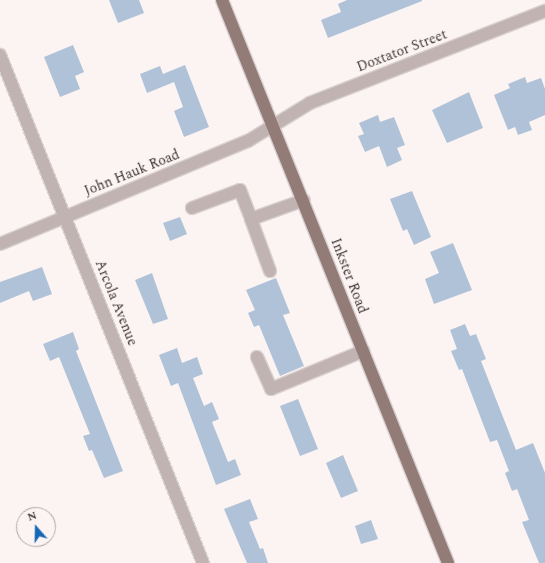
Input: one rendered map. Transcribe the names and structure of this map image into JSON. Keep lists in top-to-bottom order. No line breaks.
{"streets":{"main road":["Inkster Road"],"street":["Doxtator Street","John Hauk Road","Arcola Avenue"]},"crossings":[["Doxtator Street","John Hauk Road"],["Doxtator Street","Inkster Road"],["John Hauk Road","Inkster Road"],["John Hauk Road","Arcola Avenue"]],"north":"top"}
